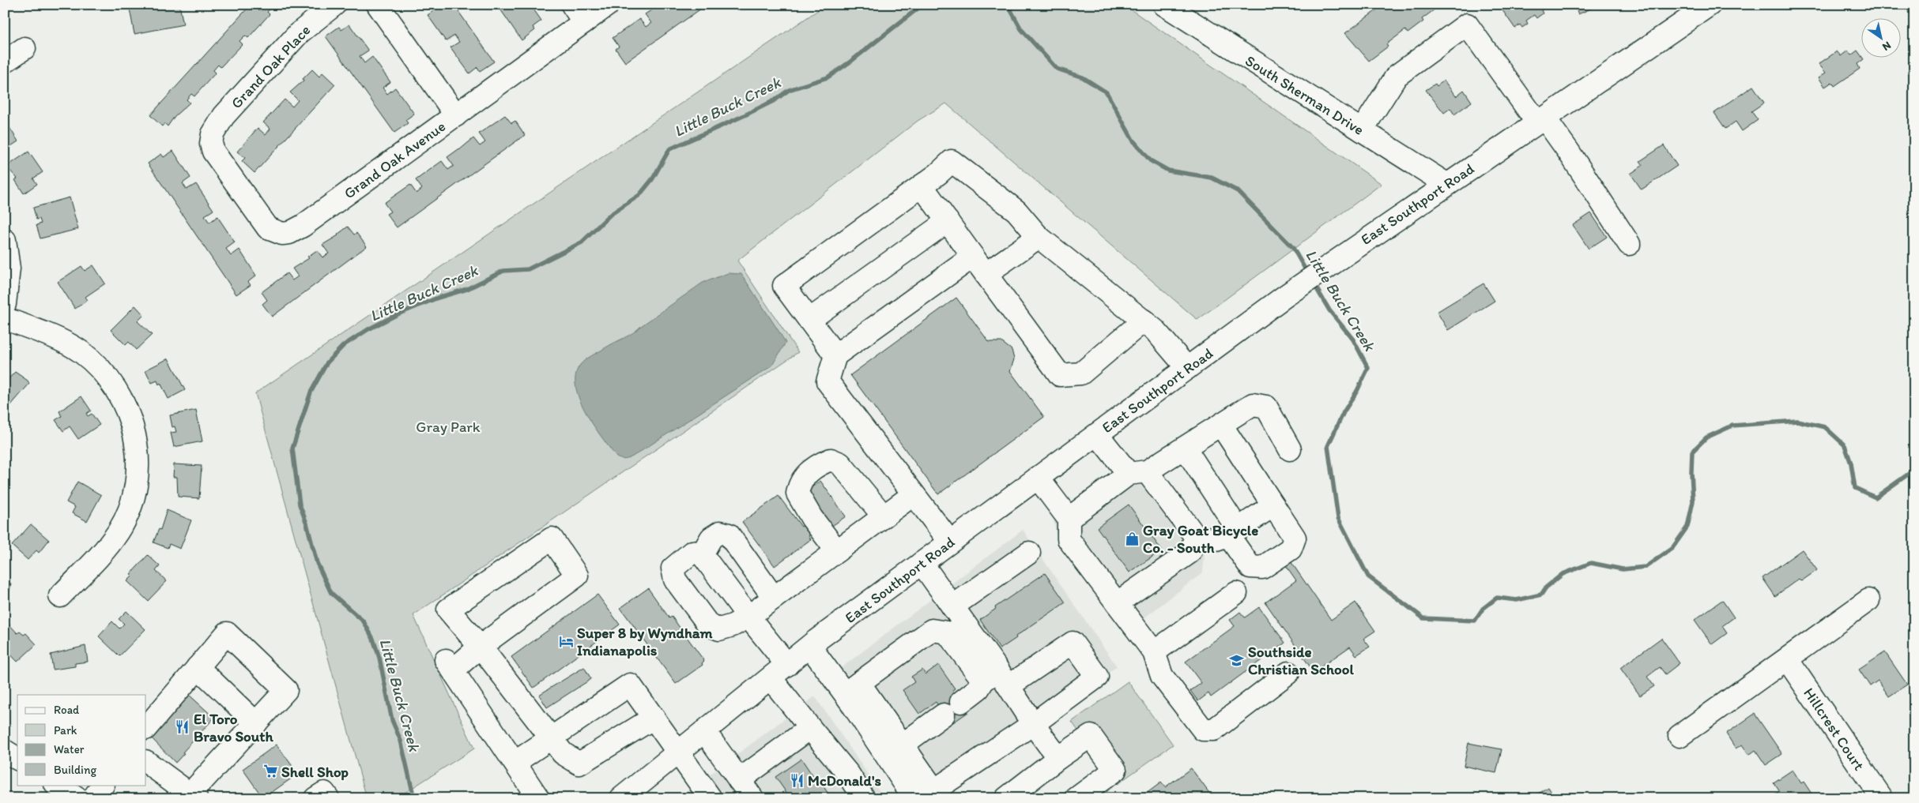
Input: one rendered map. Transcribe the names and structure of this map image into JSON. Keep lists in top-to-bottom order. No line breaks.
{"streets":{"street":["Grand Oak Place","South Sherman Drive","Grand Oak Avenue","East Southport Road","Hillcrest Court"]},"crossings":[["Grand Oak Place","Grand Oak Avenue"],["South Sherman Drive","East Southport Road"]],"water":["Little Buck Creek"],"parks":["Gray Park"],"places":{"shop":["Gray Goat Bicycle Co. - South"],"hotel":["Super 8 by Wyndham Indianapolis"],"school or university":["Southside Christian School"],"restaurant":["El Toro Bravo South","McDonald's"],"supermarket":["Shell Shop"]},"legend":["Road","Park","Water","Building"],"north":"bottom right"}
